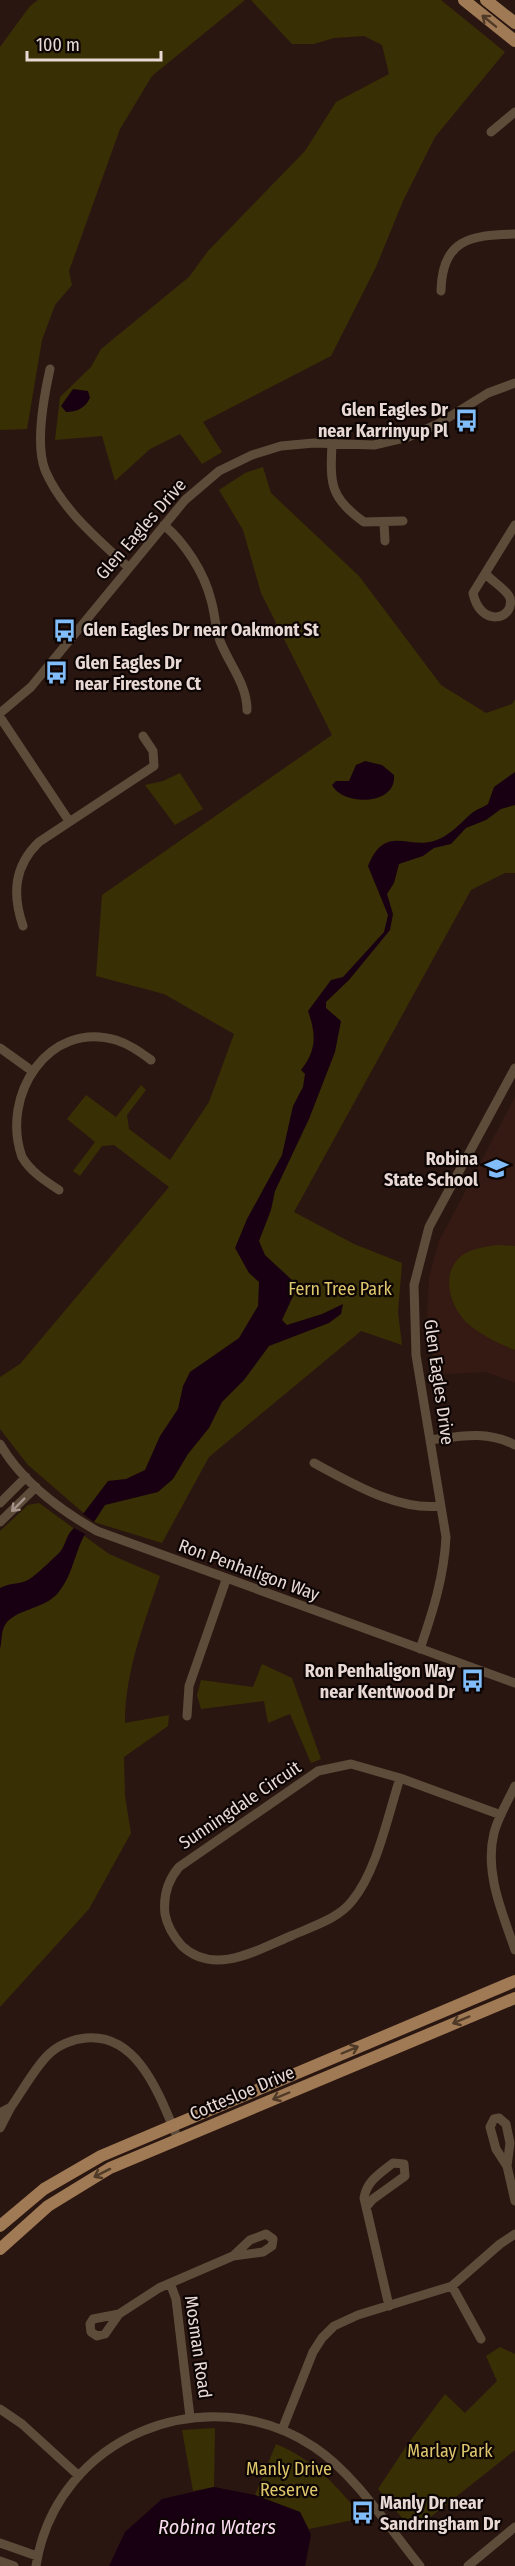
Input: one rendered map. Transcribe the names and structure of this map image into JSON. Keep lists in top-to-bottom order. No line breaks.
{"streets":{"main road":["Cottesloe Drive"],"street":["Glen Eagles Drive","Ron Penhaligon Way","Sunningdale Circuit","Mosman Road"]},"crossings":[["Glen Eagles Drive","Ron Penhaligon Way"]],"water":["Robina Waters"],"parks":["Fern Tree Park","Marlay Park","Manly Drive Reserve"],"places":{"bus stop":["Glen Eagles Dr near Karrinyup Pl","Glen Eagles Dr near Oakmont St","Glen Eagles Dr near Firestone Ct","Ron Penhaligon Way near Kentwood Dr","Manly Dr near Sandringham Dr"],"school or university":["Robina State School"]},"scale_bar":"100 m"}
